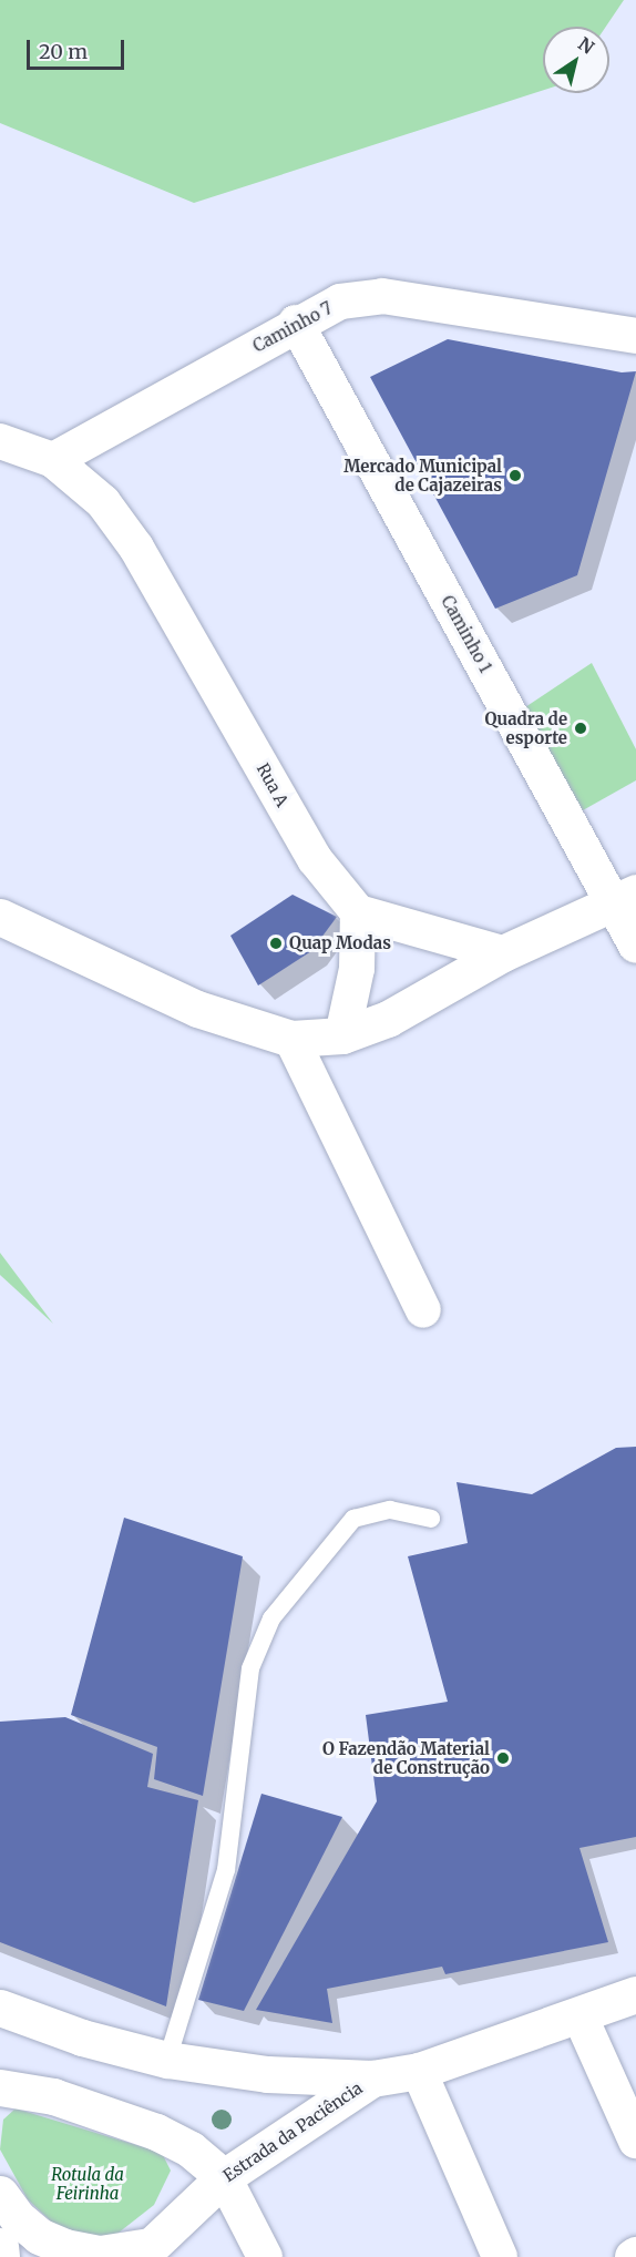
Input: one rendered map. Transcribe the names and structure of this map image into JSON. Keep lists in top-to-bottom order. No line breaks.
{"streets":{"main road":["Estrada da Paciência"],"street":["Caminho 7","Caminho 1","Rua A"]},"crossings":[["Caminho 7","Caminho 1"],["Caminho 7","Rua A"]],"parks":["Rotula da Feirinha"],"places":["Mercado Municipal de Cajazeiras","Quadra de esporte","Quap Modas","O Fazendão Material de Construção"],"scale_bar":"20 m","north":"top right"}
